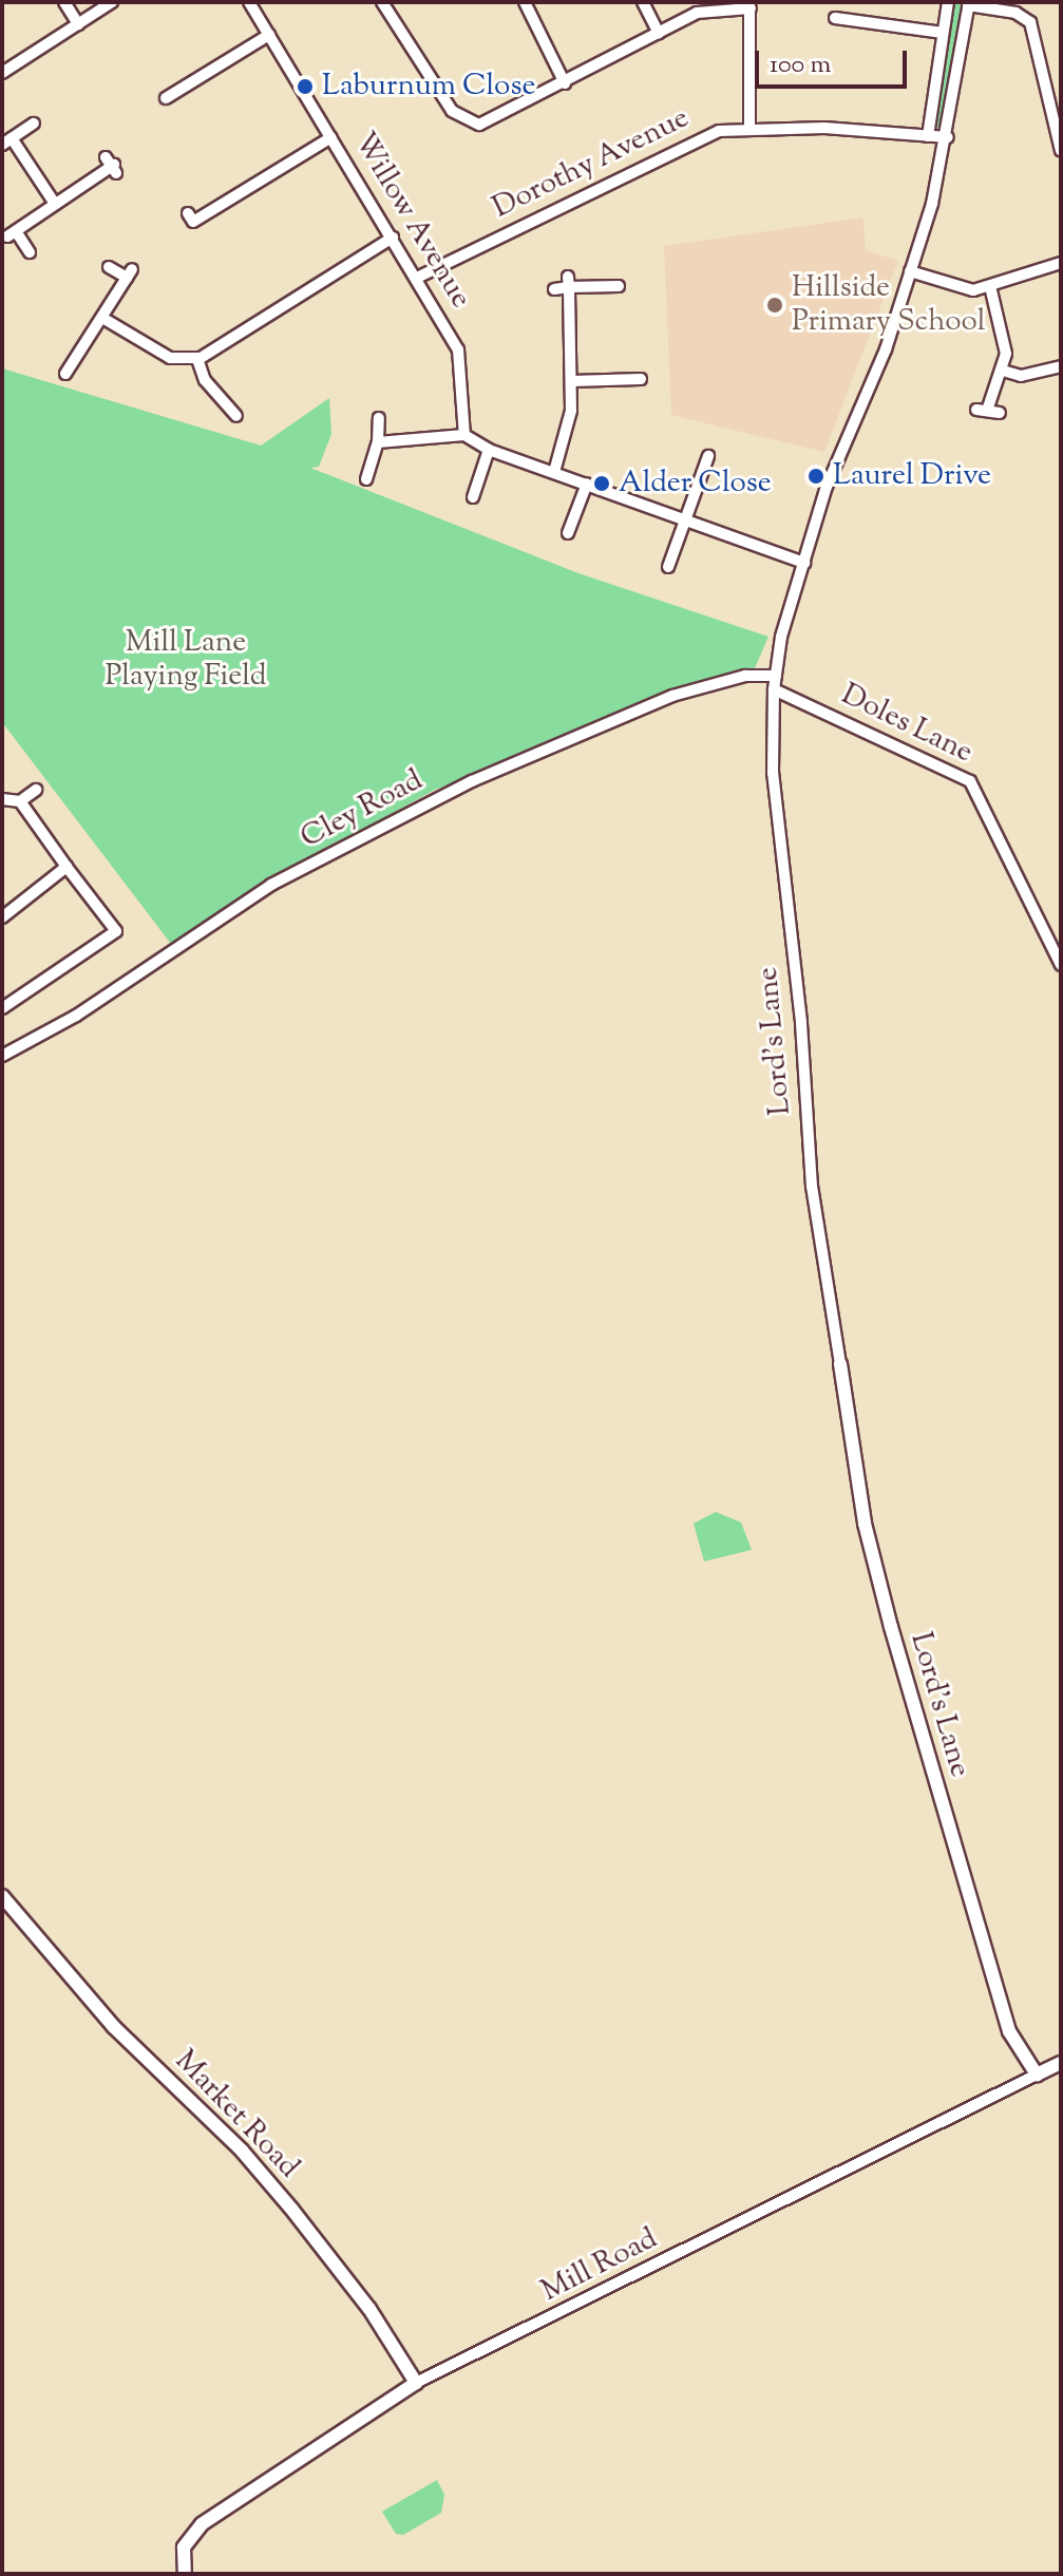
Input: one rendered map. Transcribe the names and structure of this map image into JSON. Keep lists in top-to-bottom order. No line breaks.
{"streets":{"street":["Dorothy Avenue","Willow Avenue","Doles Lane","Cley Road","Lord's Lane","Market Road","Mill Road"]},"crossings":[["Dorothy Avenue","Willow Avenue"],["Dorothy Avenue","Lord's Lane"],["Doles Lane","Lord's Lane"],["Cley Road","Lord's Lane"],["Lord's Lane","Mill Road"],["Market Road","Mill Road"]],"parks":["Mill Lane Playing Field"],"places":["Laburnum Close","Hillside Primary School","Laurel Drive","Alder Close"],"scale_bar":"100 m"}
